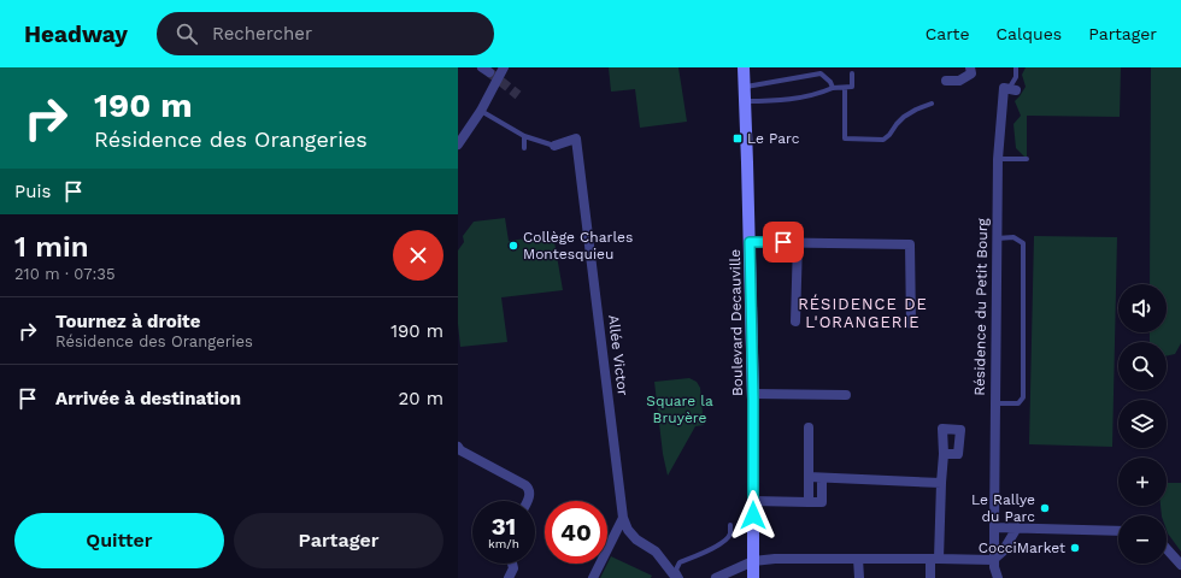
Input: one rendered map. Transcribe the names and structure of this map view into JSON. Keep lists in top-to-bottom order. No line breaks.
{"streets":{"street":["Résidence du Petit Bourg","Boulevard Decauville","Allée Victor"]},"districts":["RÉSIDENCE DE L'ORANGERIE"],"parks":["Square la Bruyère"],"places":{"transit":["Le Parc"],"other":["Collège Charles Montesquieu","Le Rallye du Parc","CocciMarket"]},"page":{"header":"Headway","search":"Rechercher","nav":["Carte","Calques","Partager"],"turn":["190 m","Résidence des Orangeries"],"then":"Puis","heading":["1 min","210 m · 07:35"],"map_buttons":["+","−"],"list":[{"name":"Tournez à droite","note":"Résidence des Orangeries","value":"190 m"},{"name":"Arrivée à destination","value":"20 m"}],"speed":"31 km/h","limit":"40","buttons":["Quitter","Partager"]}}
